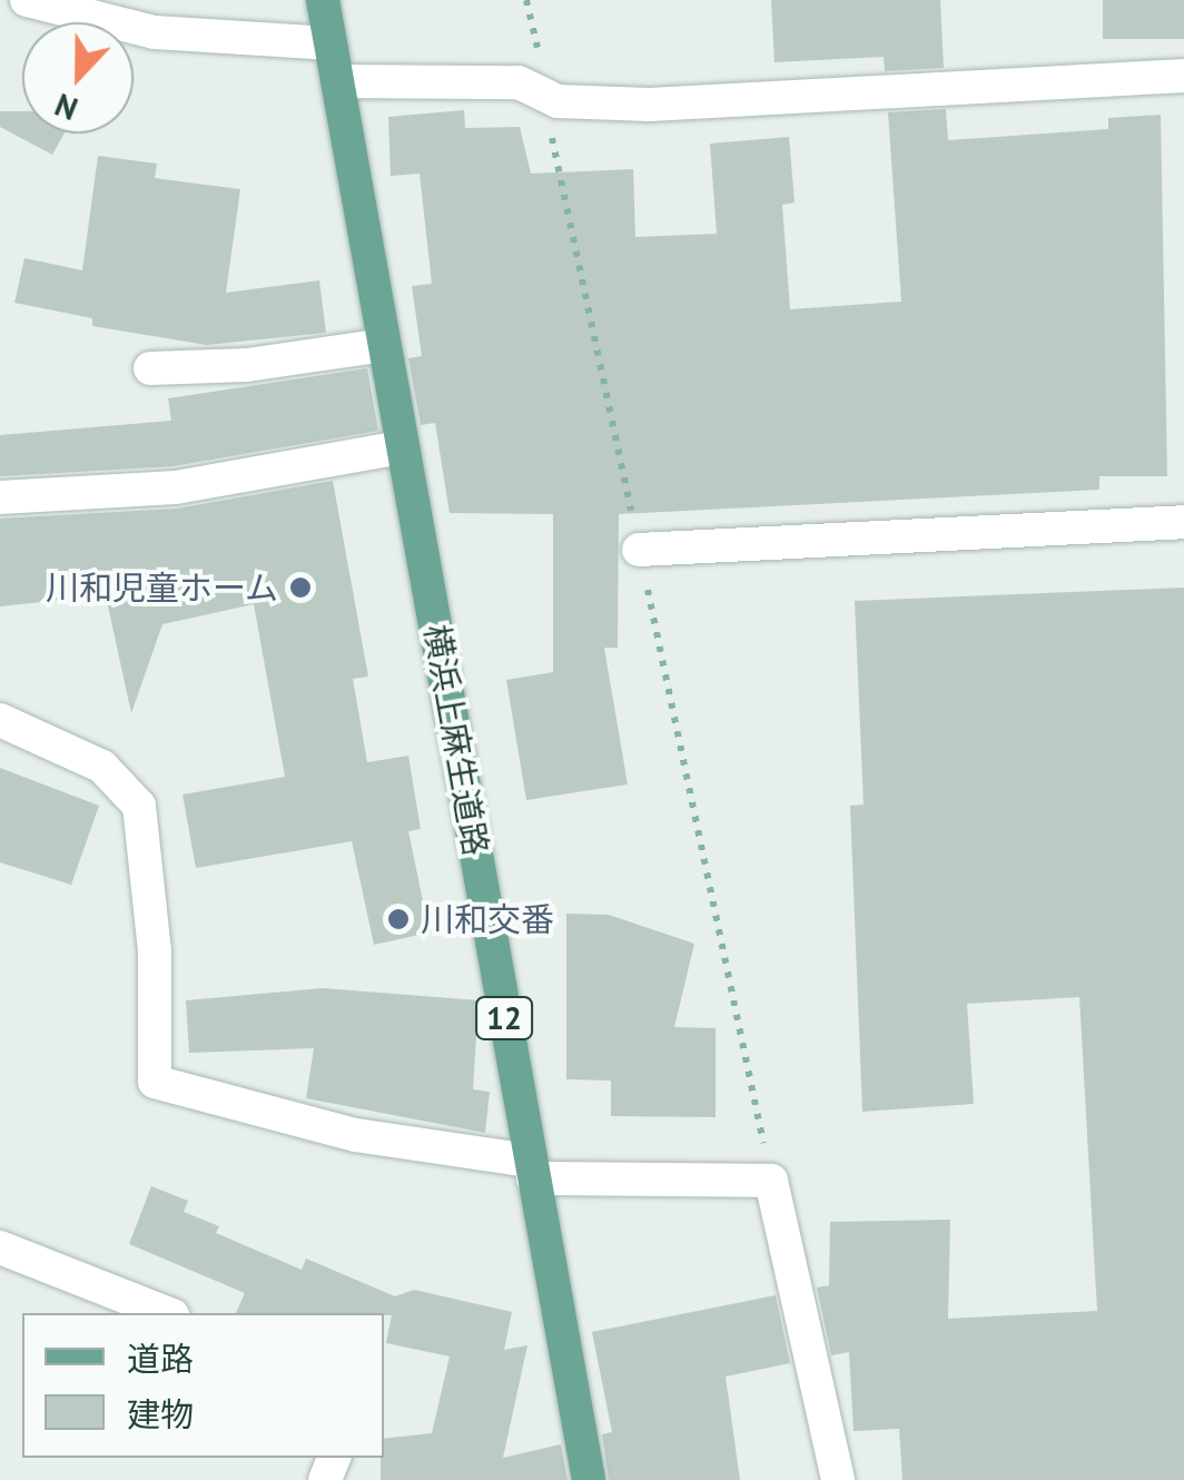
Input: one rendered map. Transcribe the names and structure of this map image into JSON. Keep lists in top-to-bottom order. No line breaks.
{"streets":{"main road":["横浜上麻生道路","12"]},"places":["川和児童ホーム","川和交番"],"legend":["道路","建物"],"north":"bottom"}
